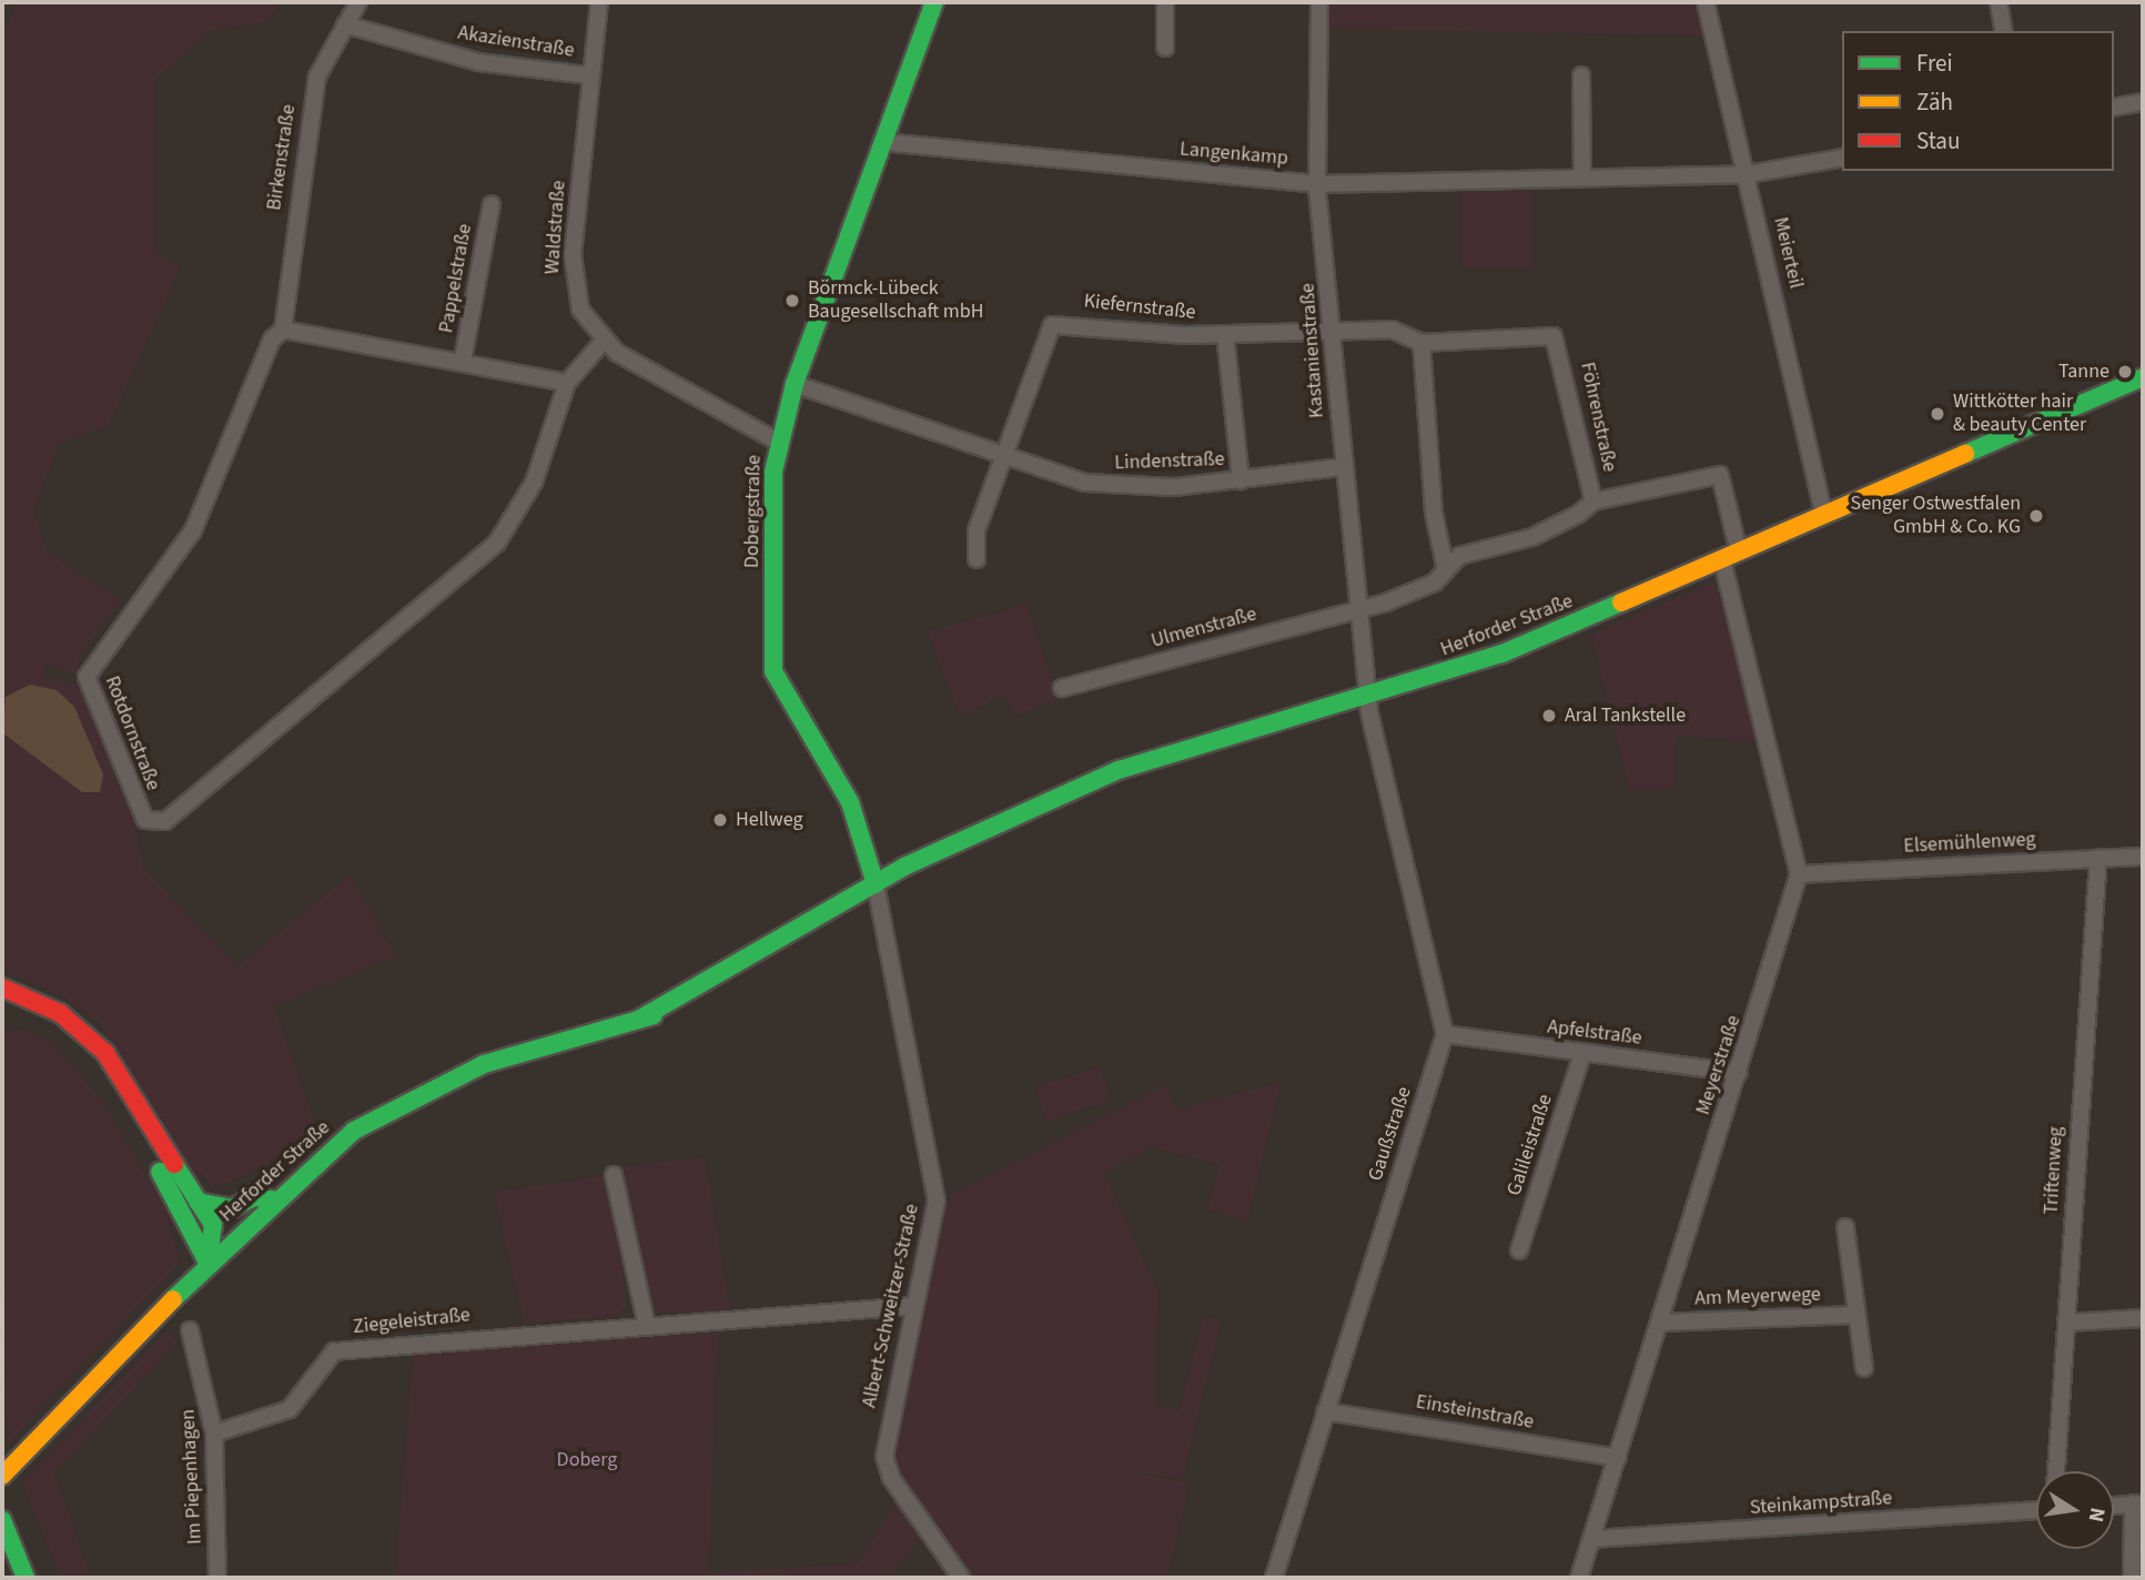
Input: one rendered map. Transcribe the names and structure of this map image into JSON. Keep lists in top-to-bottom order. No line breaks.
{"streets":{"main road":["Dobergstraße","Herforder Straße"],"street":["Akazienstraße","Langenkamp","Birkenstraße","Waldstraße","Meierteil","Pappelstraße","Kiefernstraße","Kastanienstraße","Föhrenstraße","Lindenstraße","Ulmenstraße","Rotdornstraße","Elsemühlenweg","Apfelstraße","Meyerstraße","Gaußstraße","Galileistraße","Triftenweg","Am Meyerwege","Albert-Schweitzer-Straße","Ziegeleistraße","Einsteinstraße","Im Piepenhagen","Steinkampstraße"]},"crossings":[["Akazienstraße","Birkenstraße"],["Akazienstraße","Waldstraße"],["Langenkamp","Meierteil"],["Langenkamp","Kastanienstraße"],["Langenkamp","Dobergstraße"],["Birkenstraße","Rotdornstraße"],["Waldstraße","Dobergstraße"],["Waldstraße","Rotdornstraße"],["Meierteil","Herforder Straße"],["Kiefernstraße","Kastanienstraße"],["Kiefernstraße","Föhrenstraße"],["Kiefernstraße","Lindenstraße"],["Kastanienstraße","Föhrenstraße"],["Kastanienstraße","Lindenstraße"],["Kastanienstraße","Herforder Straße"],["Kastanienstraße","Ulmenstraße"],["Föhrenstraße","Herforder Straße"],["Föhrenstraße","Ulmenstraße"],["Lindenstraße","Dobergstraße"],["Dobergstraße","Herforder Straße"],["Dobergstraße","Albert-Schweitzer-Straße"],["Herforder Straße","Albert-Schweitzer-Straße"],["Elsemühlenweg","Meyerstraße"],["Elsemühlenweg","Triftenweg"],["Apfelstraße","Meyerstraße"],["Apfelstraße","Gaußstraße"],["Apfelstraße","Galileistraße"],["Meyerstraße","Am Meyerwege"],["Meyerstraße","Einsteinstraße"],["Meyerstraße","Steinkampstraße"],["Gaußstraße","Einsteinstraße"],["Albert-Schweitzer-Straße","Ziegeleistraße"],["Ziegeleistraße","Im Piepenhagen"]],"parks":["Doberg"],"places":["Börmck-Lübeck Baugesellschaft mbH","Tanne","Wittkötter hair & beauty Center","Senger Ostwestfalen GmbH & Co. KG","Aral Tankstelle","Hellweg"],"legend":["Frei","Zäh","Stau"],"north":"right"}
